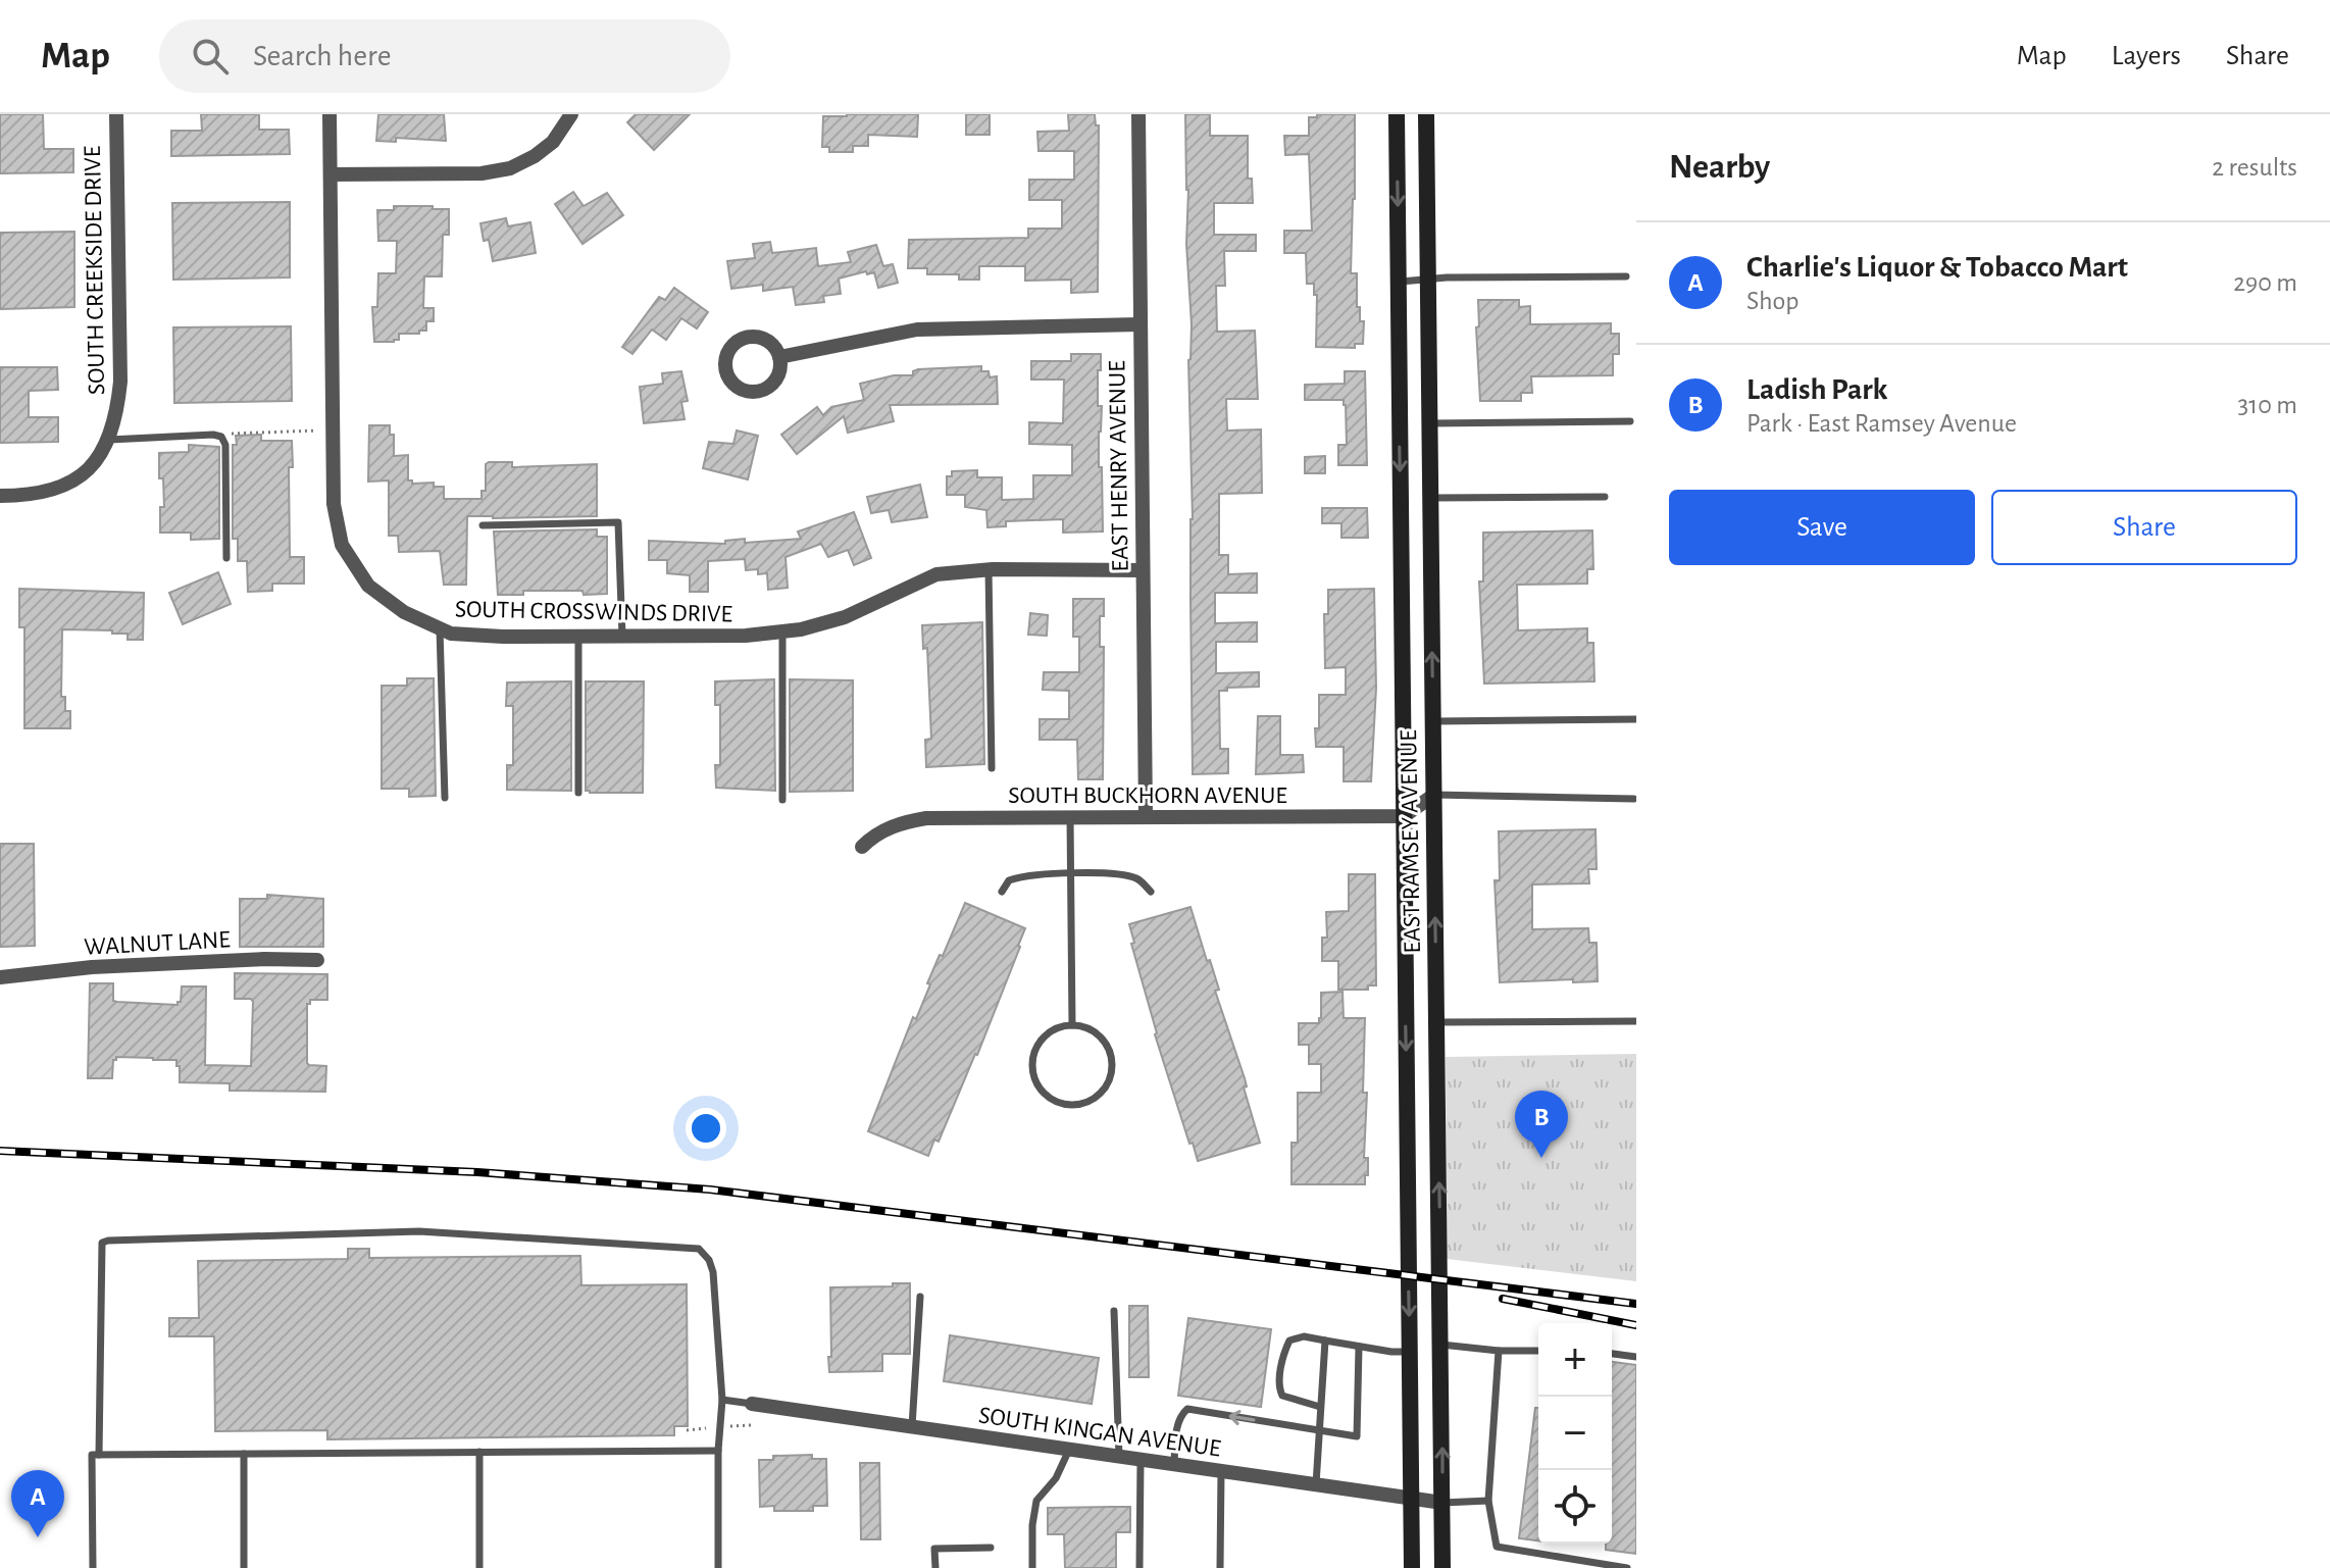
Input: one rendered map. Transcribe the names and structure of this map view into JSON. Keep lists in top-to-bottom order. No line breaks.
{"streets":{"street":["SOUTH CREEKSIDE DRIVE","EAST HENRY AVENUE","SOUTH CROSSWINDS DRIVE","SOUTH BUCKHORN AVENUE","EAST RAMSEY AVENUE","WALNUT LANE","SOUTH KINGAN AVENUE"]},"crossings":[["EAST HENRY AVENUE","SOUTH CROSSWINDS DRIVE"],["EAST HENRY AVENUE","SOUTH BUCKHORN AVENUE"],["SOUTH BUCKHORN AVENUE","EAST RAMSEY AVENUE"],["EAST RAMSEY AVENUE","SOUTH KINGAN AVENUE"]],"page":{"header":"Map","search":"Search here","nav":["Map","Layers","Share"],"heading":["Nearby","2 results"],"list":[{"mark":"A","name":"Charlie's Liquor & Tobacco Mart","note":"Shop","value":"290 m"},{"mark":"B","name":"Ladish Park","note":"Park · East Ramsey Avenue","value":"310 m"}],"buttons":["Save","Share"],"pins":["B","A"],"map_buttons":["+","−"]}}
